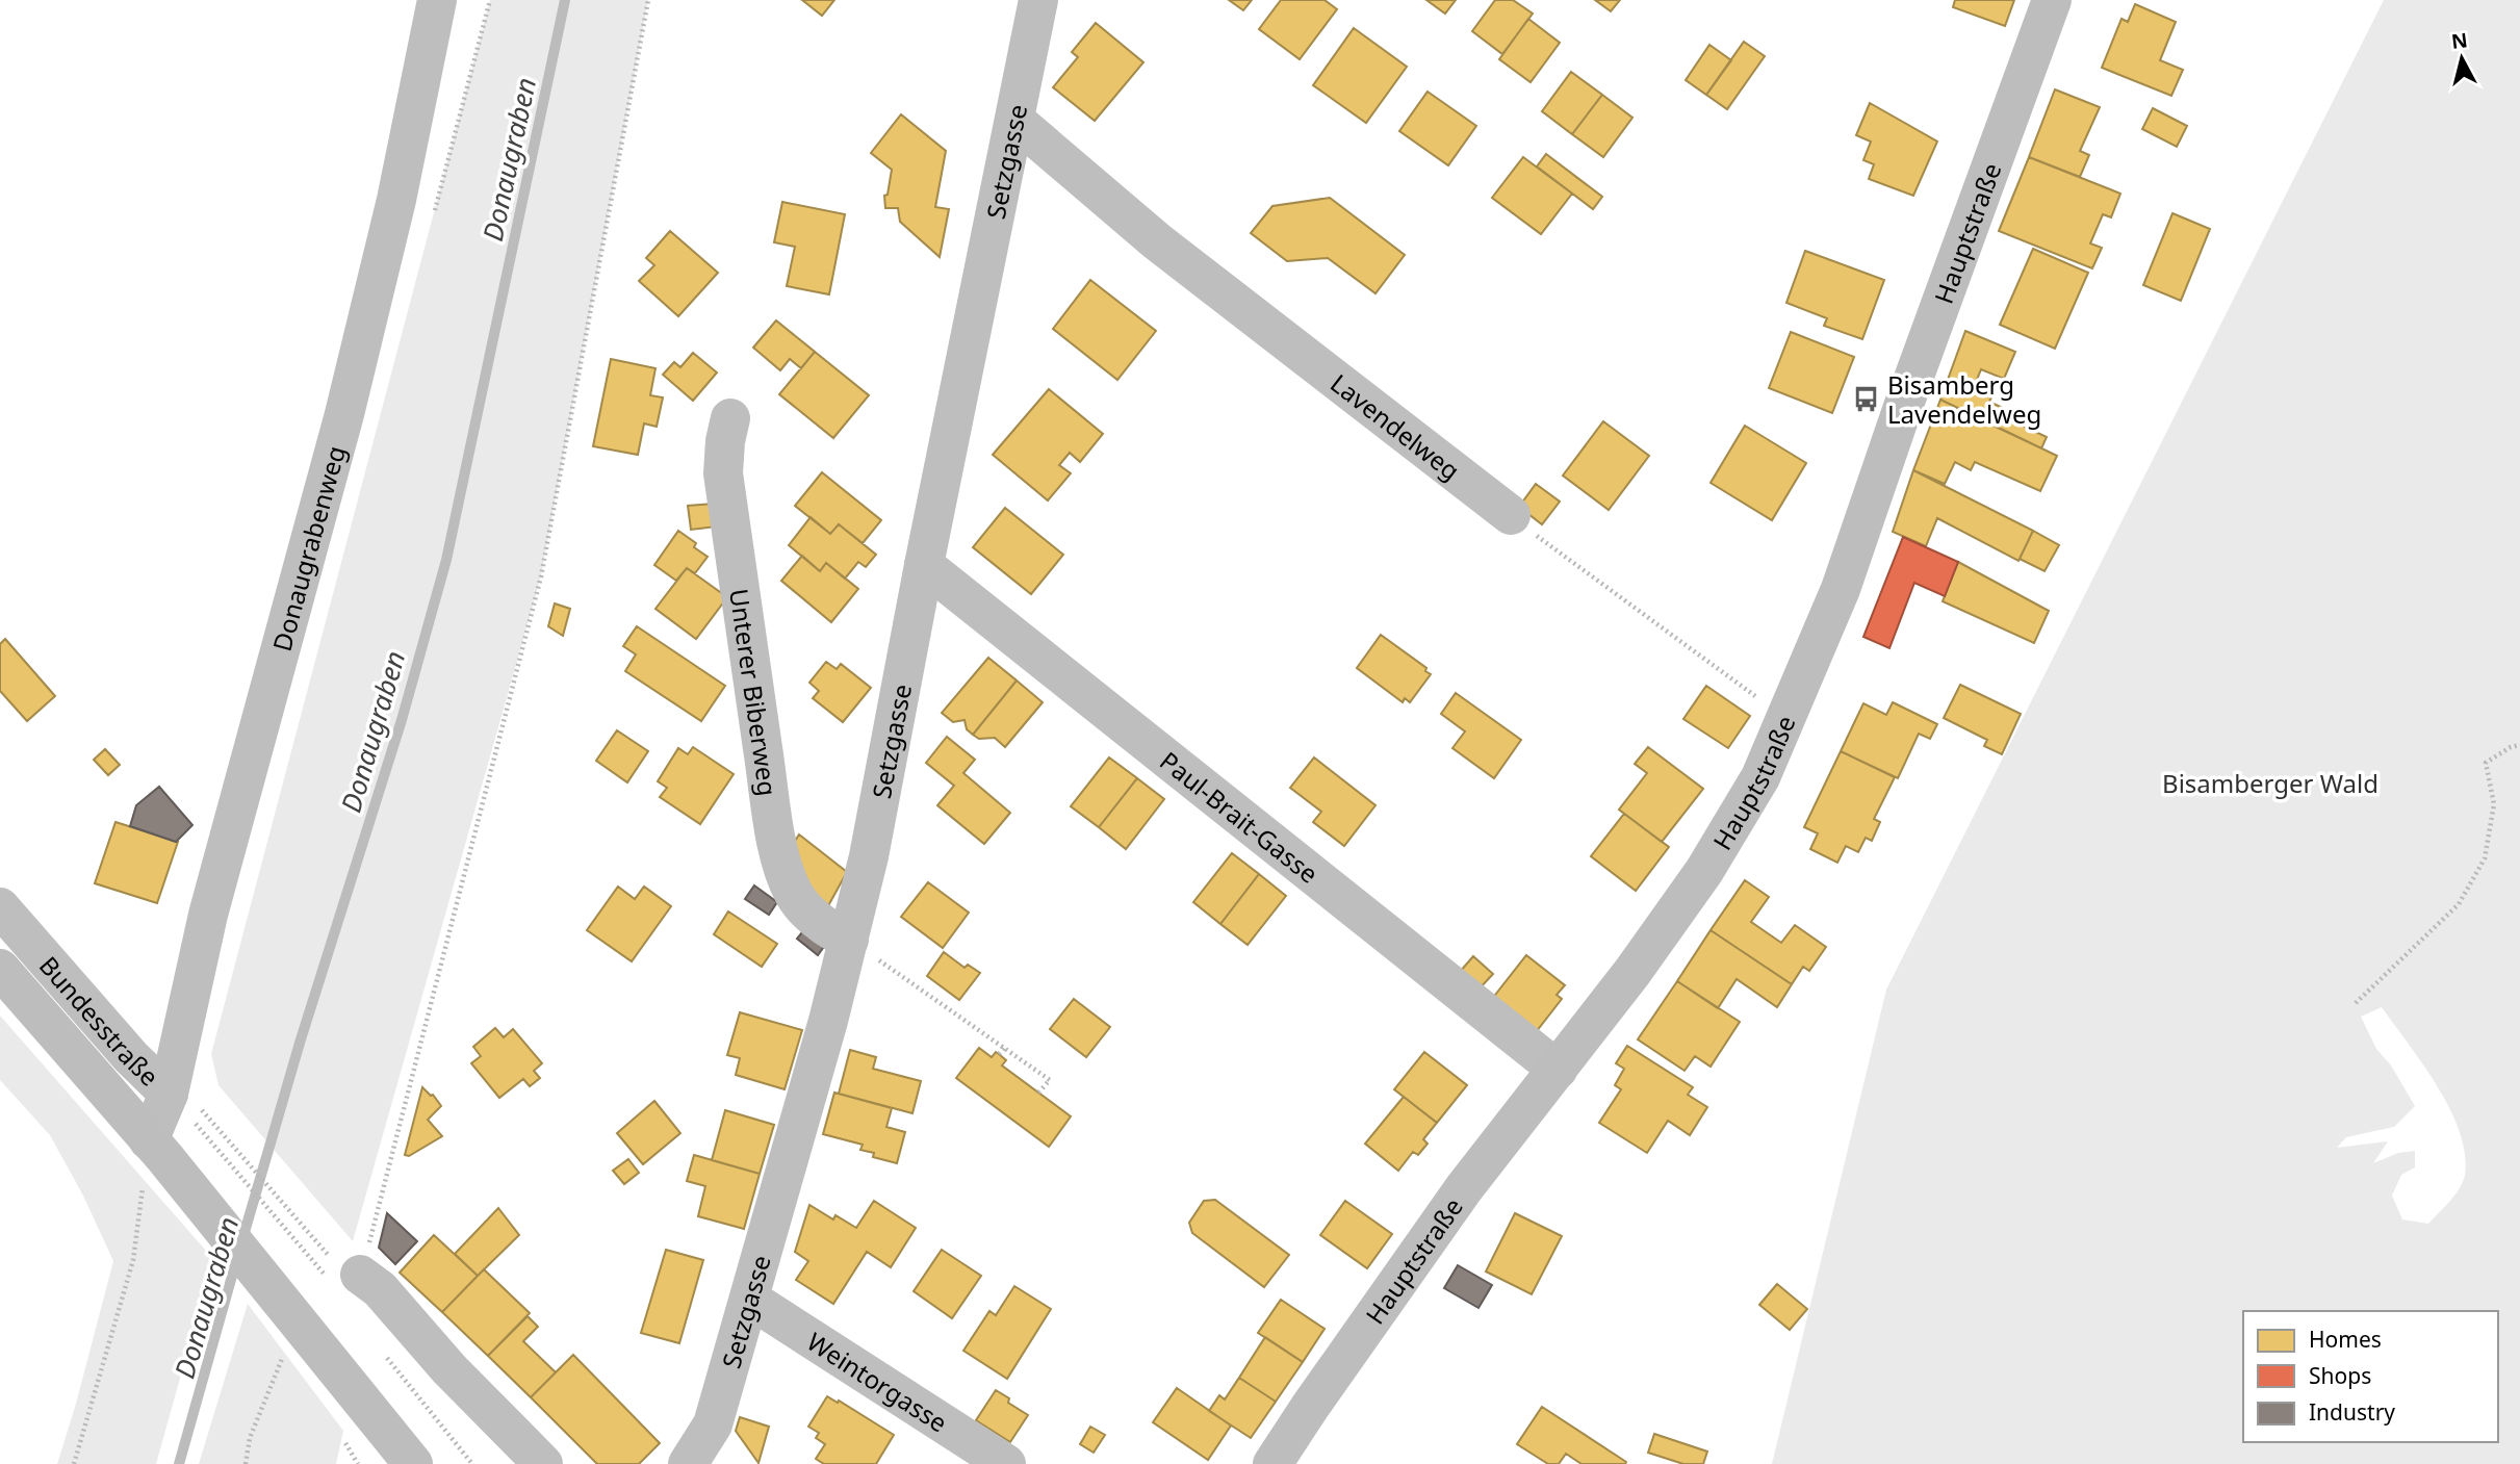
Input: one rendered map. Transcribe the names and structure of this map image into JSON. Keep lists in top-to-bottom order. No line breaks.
{"streets":{"main road":["Hauptstraße"],"street":["Setzgasse","Lavendelweg","Donaugrabenweg","Unterer Biberweg","Paul-Brait-Gasse","Bundesstraße","Weintorgasse"]},"crossings":[["Setzgasse","Lavendelweg"],["Setzgasse","Unterer Biberweg"],["Setzgasse","Paul-Brait-Gasse"],["Setzgasse","Weintorgasse"],["Hauptstraße","Paul-Brait-Gasse"],["Donaugrabenweg","Bundesstraße"]],"water":["Donaugraben"],"parks":["Bisamberger Wald"],"places":{"bus stop":["Bisamberg Lavendelweg"]},"legend":["Homes","Shops","Industry"],"north":"top"}
